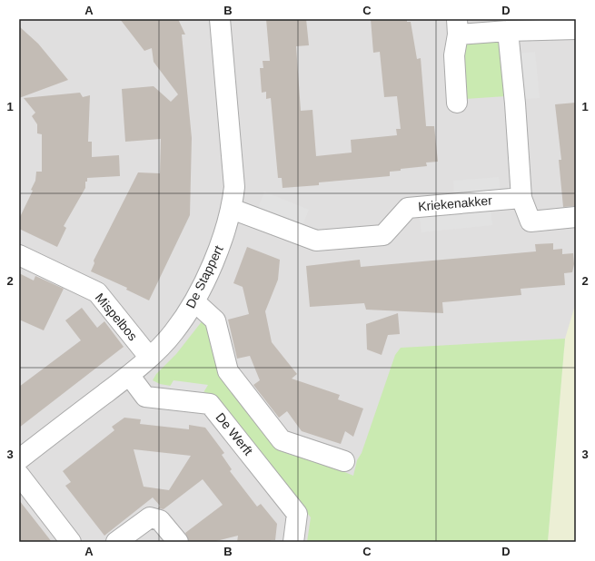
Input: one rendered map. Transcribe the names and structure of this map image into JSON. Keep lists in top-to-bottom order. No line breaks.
{"streets":{"street":["Kriekenakker","De Stappert","Mispelbos","De Werft"]},"crossings":[["Kriekenakker","De Stappert"],["De Stappert","Mispelbos"],["De Stappert","De Werft"]],"grid":{"columns":["A","B","C","D"],"rows":["1","2","3"]}}
